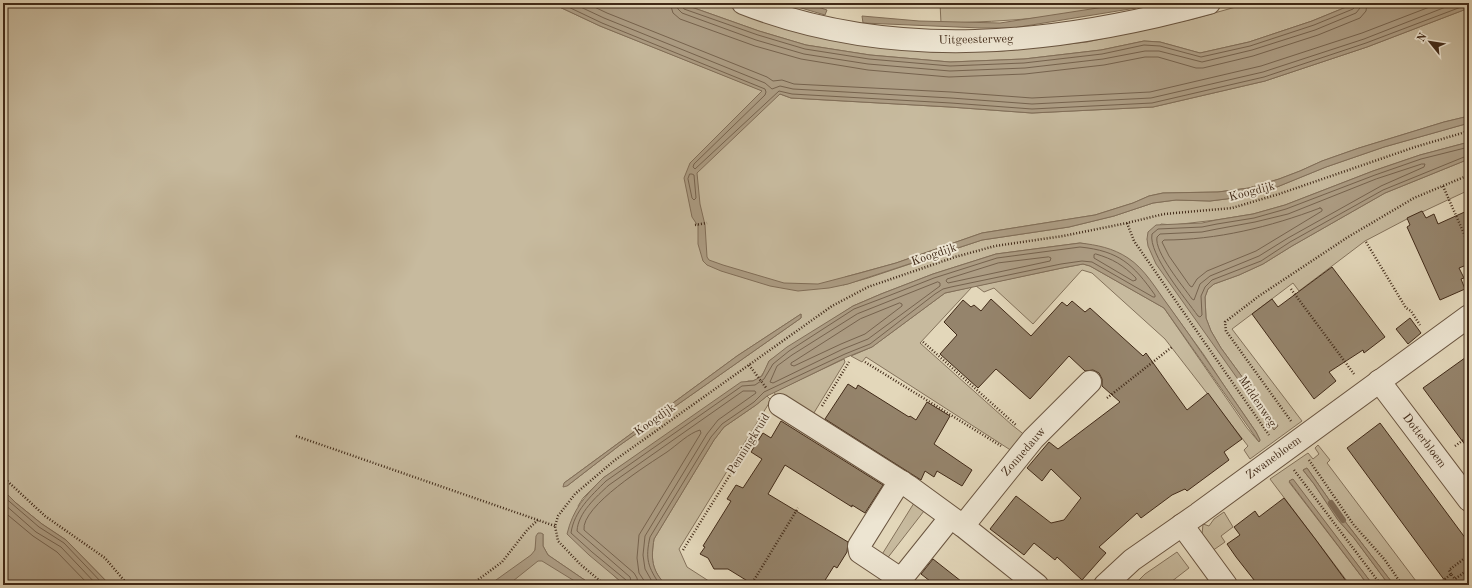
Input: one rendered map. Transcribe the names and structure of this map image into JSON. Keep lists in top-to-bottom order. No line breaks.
{"streets":{"street":["Uitgeesterweg","Dotterbloem","Penningkruid","Zonnedauw","Zwanebloem"],"path":["Koogdijk","Middenweg"]},"crossings":[["Koogdijk","Middenweg"],["Middenweg","Zwanebloem"],["Dotterbloem","Zwanebloem"],["Penningkruid","Zonnedauw"]],"north":"top left"}
